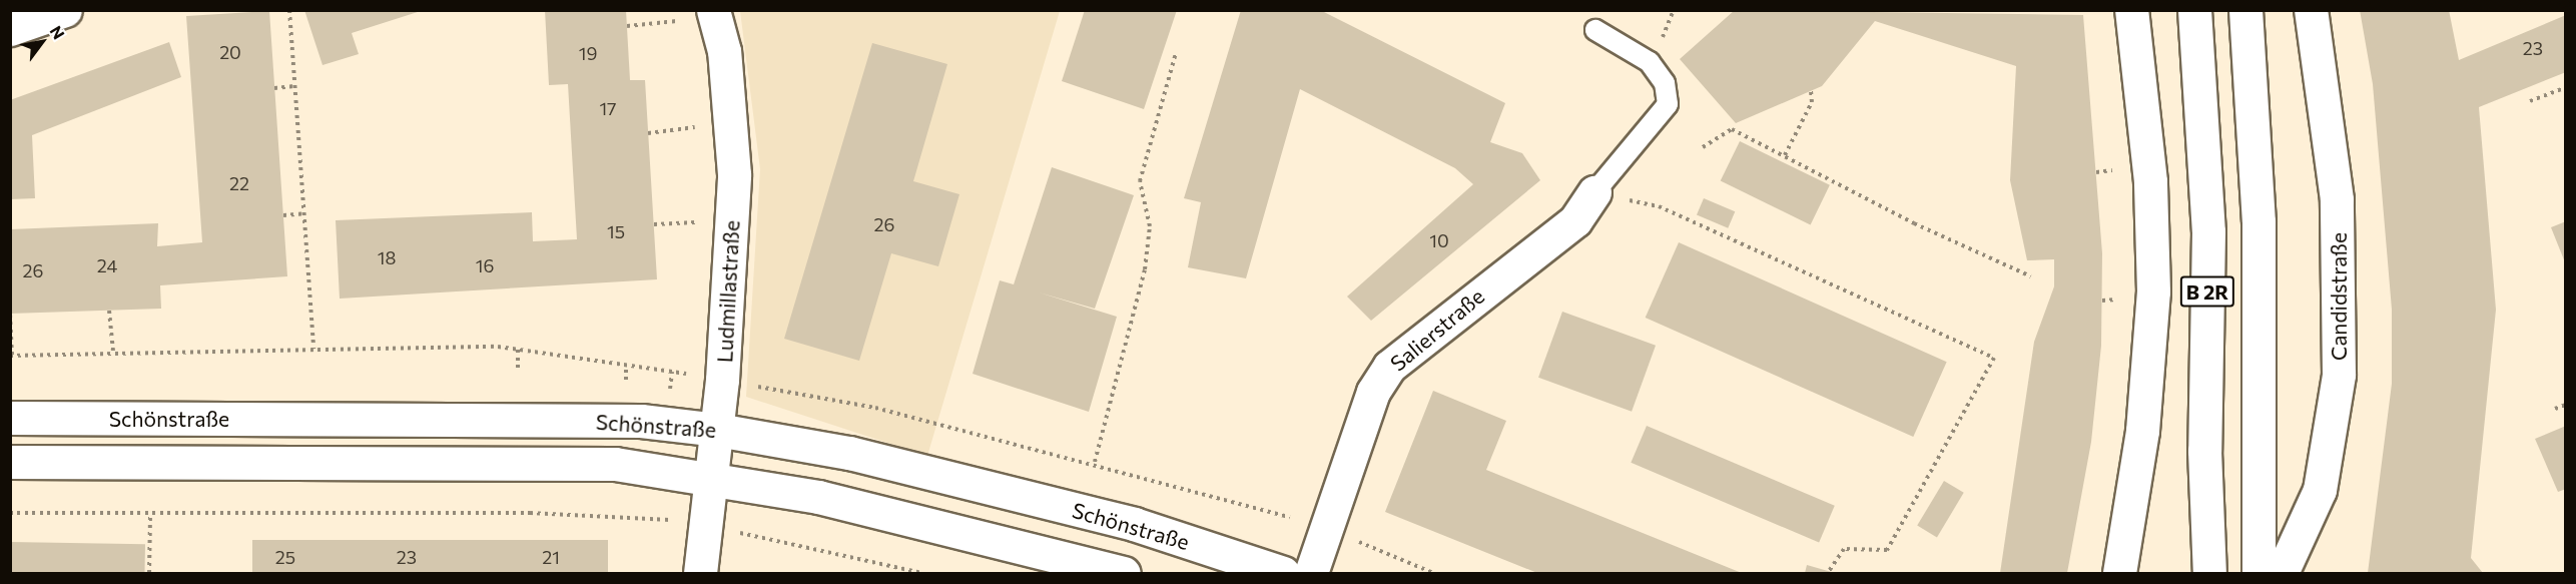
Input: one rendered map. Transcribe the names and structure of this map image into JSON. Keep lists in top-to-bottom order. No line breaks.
{"streets":{"main road":["Ludmillastraße","B 2R","Candidstraße","Salierstraße","Schönstraße"]},"crossings":[["Ludmillastraße","Schönstraße"]],"house_numbers":["23","20","19","17","22","26","15","10","18","24","16","26","25","23","21"],"north":"top right"}
